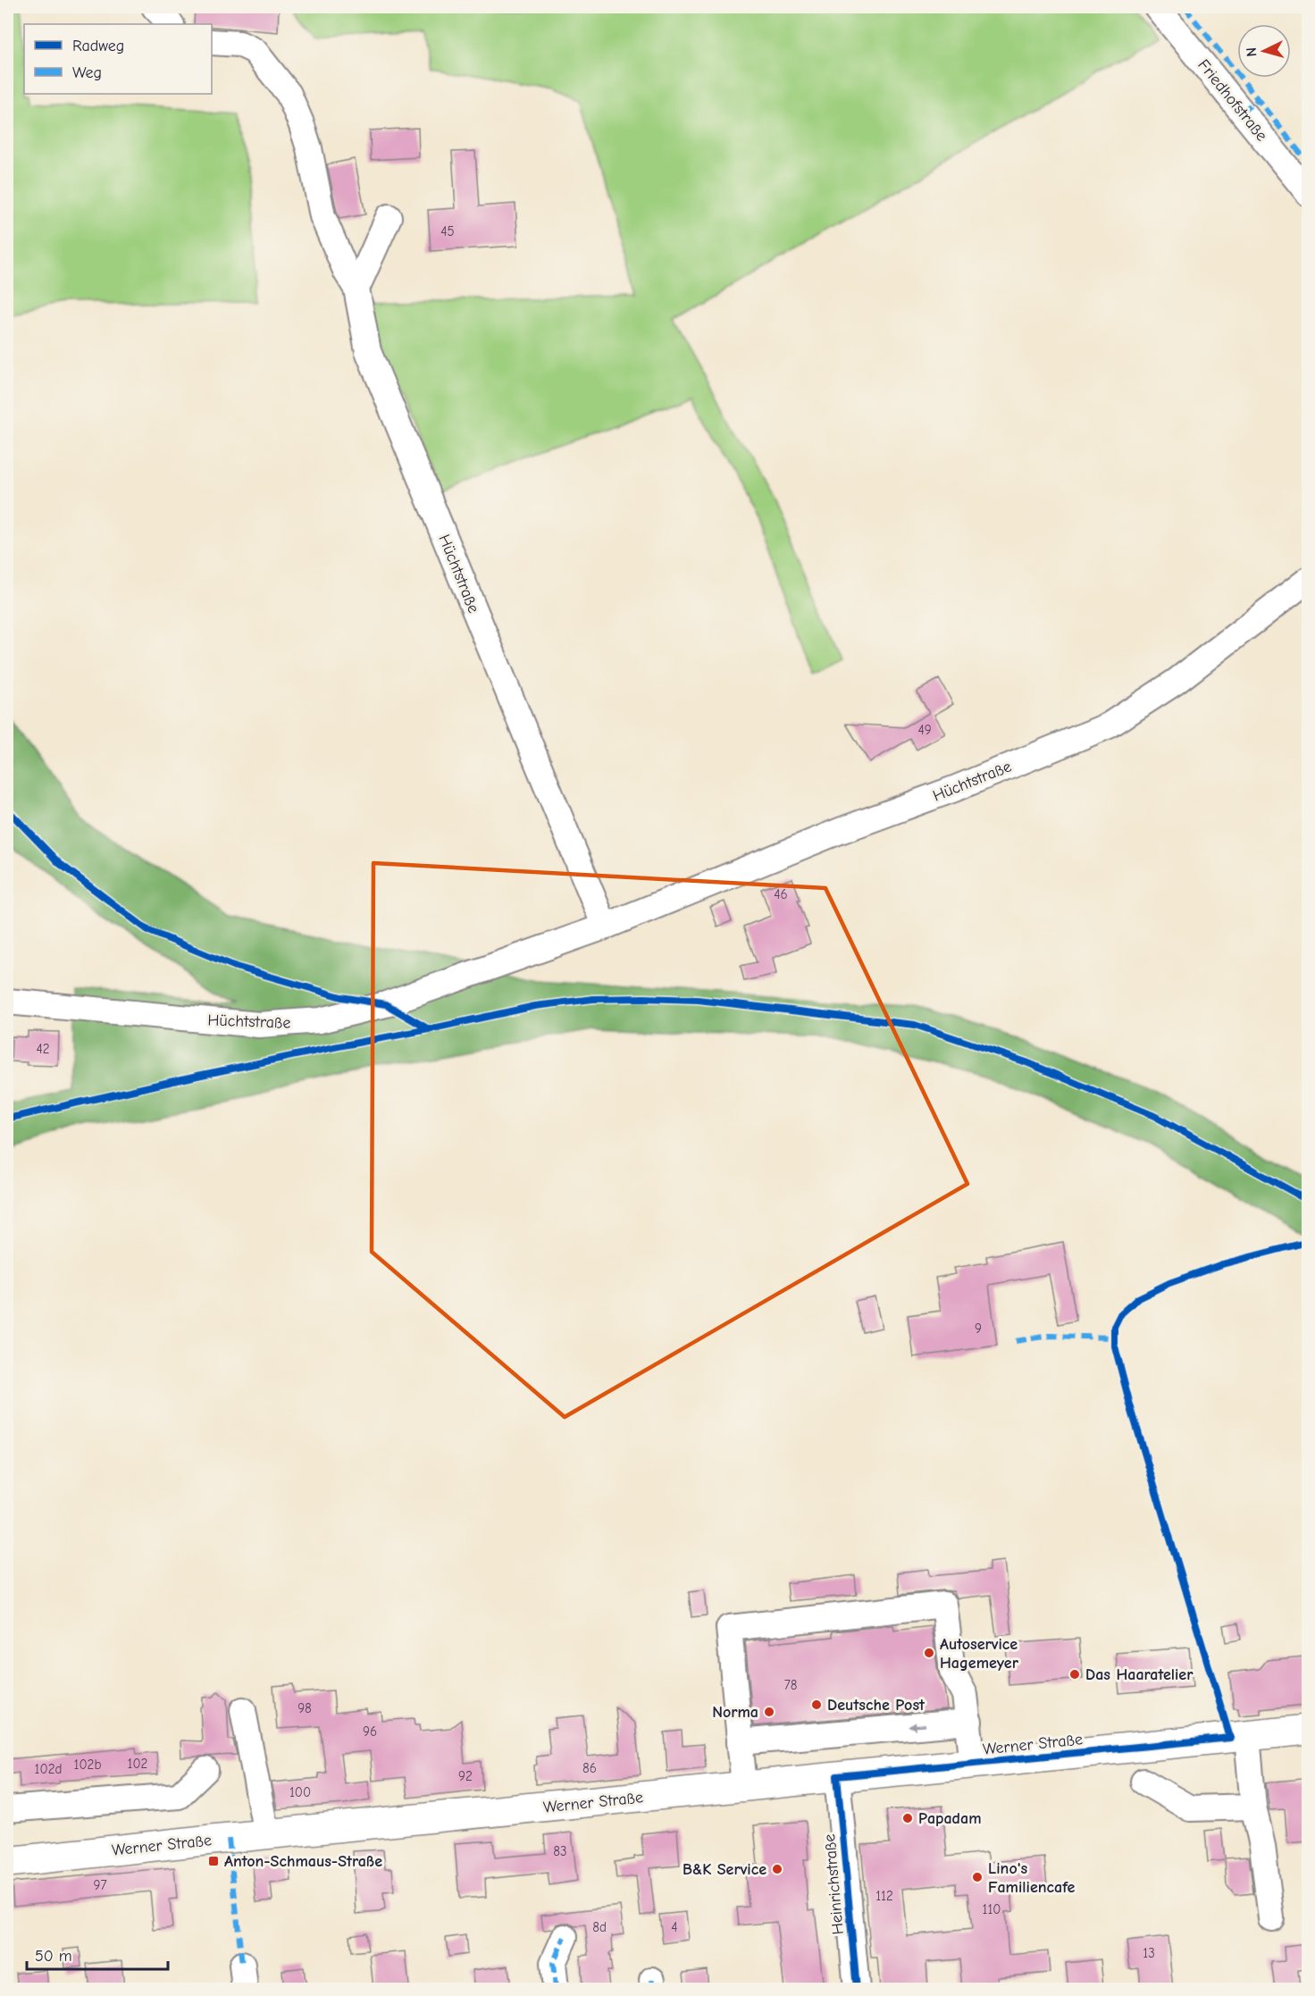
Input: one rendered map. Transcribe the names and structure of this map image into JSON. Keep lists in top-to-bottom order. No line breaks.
{"streets":{"main road":["Werner Straße"],"street":["Friedhofstraße","Hüchtstraße","Heinrichstraße"]},"crossings":[["Werner Straße","Heinrichstraße"]],"places":{"other":["Autoservice Hagemeyer","Das Haaratelier","Deutsche Post","Norma","Papadam","B&K Service","Lino's Familiencafe"],"transit":["Anton-Schmaus-Straße"]},"house_numbers":["45","49","46","42","9","78","98","96","102","102b","86","102d","92","100","83","97","112","110","8d","4","13"],"legend":["Radweg","Weg"],"scale_bar":"50 m","north":"left"}
